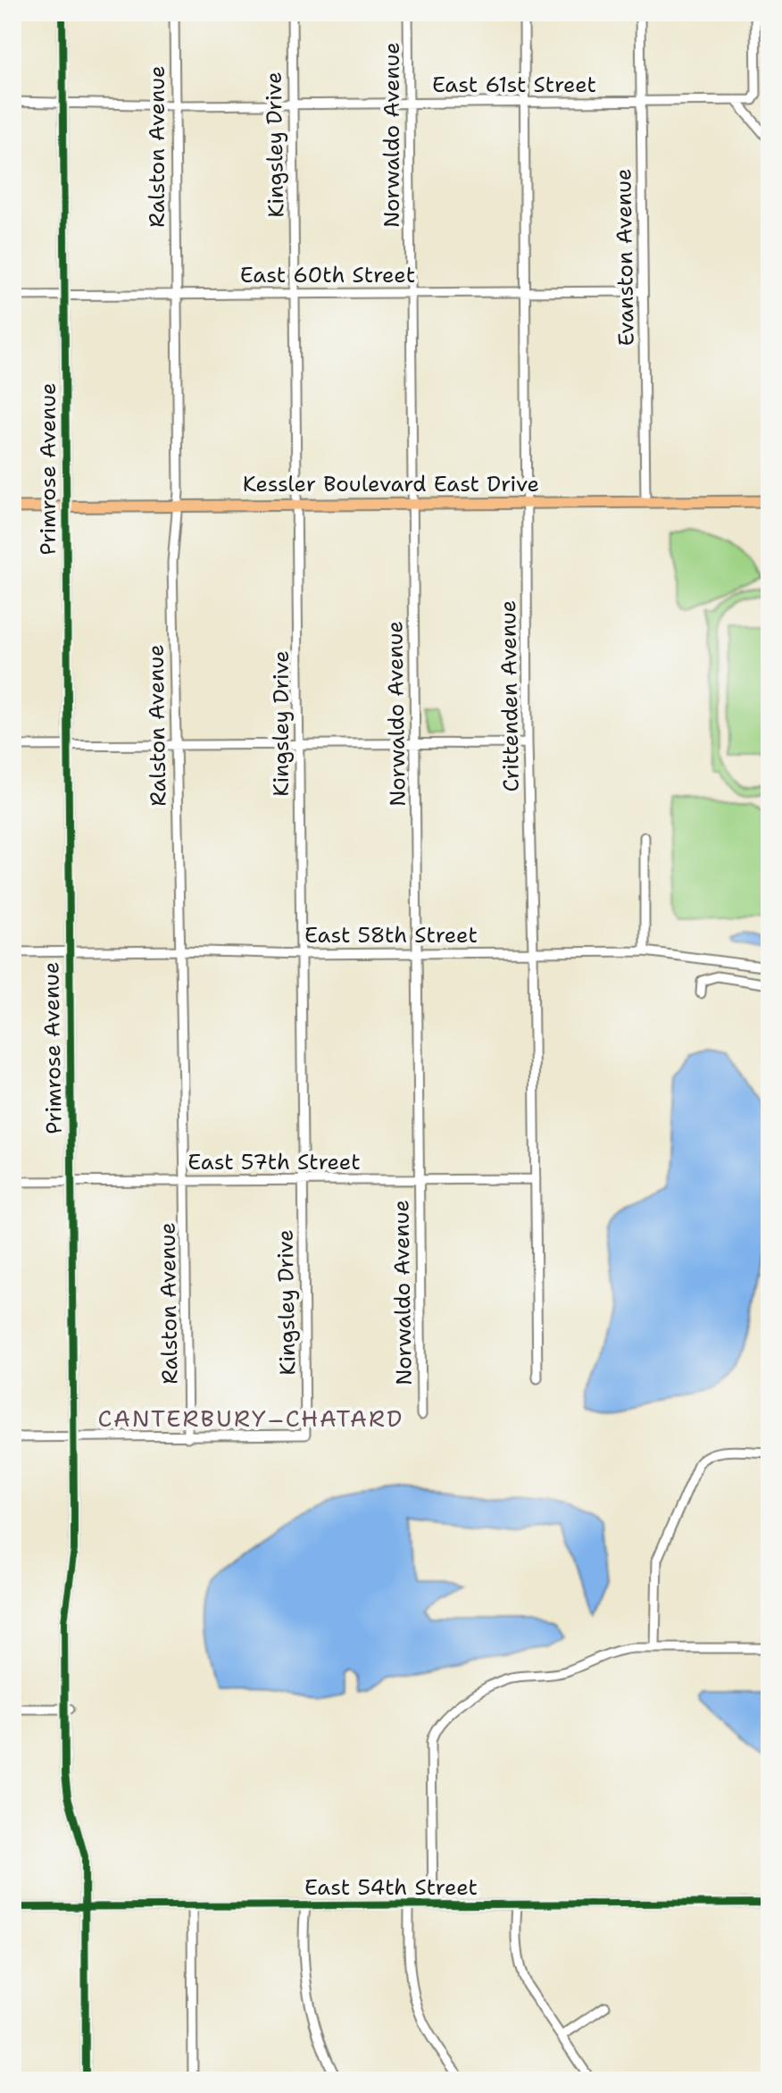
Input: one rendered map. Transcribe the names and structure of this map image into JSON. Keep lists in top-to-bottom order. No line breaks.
{"streets":{"main road":["Kessler Boulevard East Drive"],"street":["East 61st Street","Norwaldo Avenue","Kingsley Drive","Ralston Avenue","Evanston Avenue","East 60th Street","Primrose Avenue","Crittenden Avenue","East 58th Street","East 57th Street","East 54th Street"]},"crossings":[["East 61st Street","Norwaldo Avenue"],["East 61st Street","Kingsley Drive"],["East 61st Street","Ralston Avenue"],["East 61st Street","Evanston Avenue"],["East 61st Street","Primrose Avenue"],["East 61st Street","Crittenden Avenue"],["Norwaldo Avenue","East 60th Street"],["Norwaldo Avenue","Kessler Boulevard East Drive"],["Norwaldo Avenue","East 58th Street"],["Norwaldo Avenue","East 57th Street"],["Kingsley Drive","Ralston Avenue"],["Kingsley Drive","East 60th Street"],["Kingsley Drive","Kessler Boulevard East Drive"],["Kingsley Drive","East 58th Street"],["Kingsley Drive","East 57th Street"],["Ralston Avenue","East 60th Street"],["Ralston Avenue","Kessler Boulevard East Drive"],["Ralston Avenue","East 58th Street"],["Ralston Avenue","East 57th Street"],["Evanston Avenue","East 60th Street"],["Evanston Avenue","Kessler Boulevard East Drive"],["East 60th Street","Primrose Avenue"],["East 60th Street","Crittenden Avenue"],["Primrose Avenue","Kessler Boulevard East Drive"],["Primrose Avenue","East 58th Street"],["Primrose Avenue","East 57th Street"],["Primrose Avenue","East 54th Street"],["Kessler Boulevard East Drive","Crittenden Avenue"],["Crittenden Avenue","East 58th Street"],["Crittenden Avenue","East 57th Street"]],"districts":["CANTERBURY–CHATARD"]}
